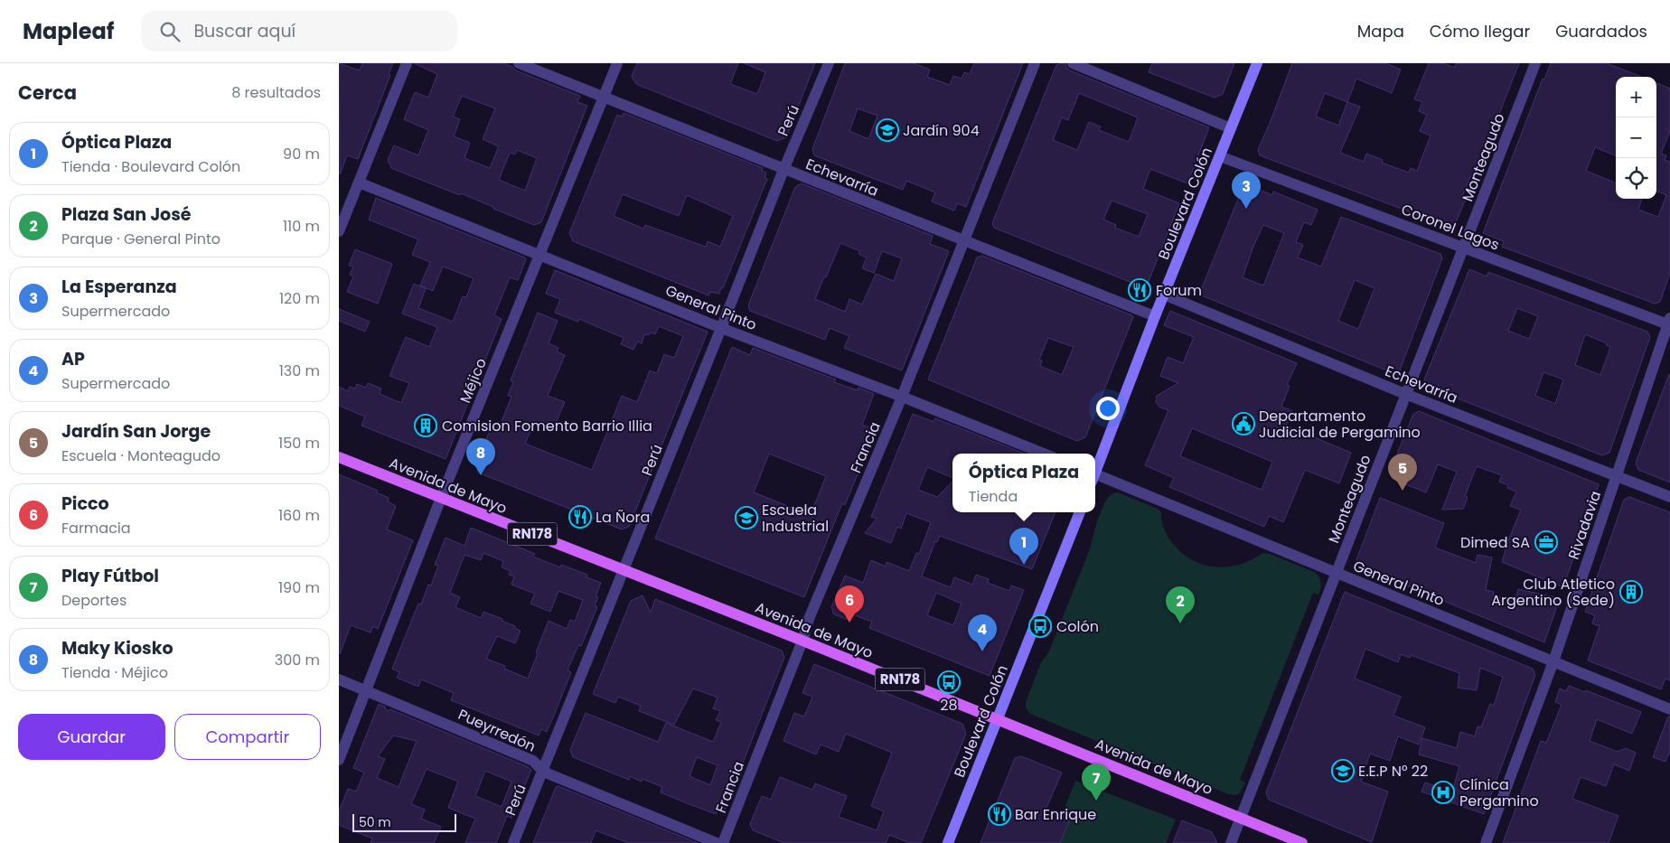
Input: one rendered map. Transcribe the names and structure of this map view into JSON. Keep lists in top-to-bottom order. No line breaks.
{"streets":{"main road":["Boulevard Colón","Avenida de Mayo","RN178"],"street":["Perú","Monteagudo","Echevarría","Coronel Lagos","General Pinto","Méjico","Francia","Rivadavia","Pueyrredón"]},"crossings":[["Perú","Echevarría"],["Perú","General Pinto"],["Perú","Avenida de Mayo"],["Perú","Pueyrredón"],["Monteagudo","Echevarría"],["Monteagudo","Coronel Lagos"],["Monteagudo","General Pinto"],["Monteagudo","Avenida de Mayo"],["Echevarría","Boulevard Colón"],["Echevarría","Méjico"],["Echevarría","Francia"],["Echevarría","Rivadavia"],["Boulevard Colón","Coronel Lagos"],["Boulevard Colón","Avenida de Mayo"],["Coronel Lagos","Rivadavia"],["General Pinto","Méjico"],["General Pinto","Francia"],["General Pinto","Rivadavia"],["Méjico","Avenida de Mayo"],["Méjico","Pueyrredón"],["Francia","Avenida de Mayo"]],"places":{"school or university":["Jardín 904","Escuela Industrial","E.E.P N° 22"],"restaurant":["Forum","La Ñora","Bar Enrique"],"public building":["Departamento Judicial de Pergamino"],"building":["Comision Fomento Barrio Illia","Club Atletico Argentino (Sede)"],"office":["Dimed SA"],"bus stop":["Colón","28"],"hospital":["Clínica Pergamino"]},"scale_bar":"50 m","page":{"header":"Mapleaf","search":"Buscar aquí","nav":["Mapa","Cómo llegar","Guardados"],"heading":["Cerca","8 resultados"],"map_buttons":["+","−"],"list":[{"mark":"1","name":"Óptica Plaza","note":"Tienda · Boulevard Colón","value":"90 m"},{"mark":"2","name":"Plaza San José","note":"Parque · General Pinto","value":"110 m"},{"mark":"3","name":"La Esperanza","note":"Supermercado","value":"120 m"},{"mark":"4","name":"AP","note":"Supermercado","value":"130 m"},{"mark":"5","name":"Jardín San Jorge","note":"Escuela · Monteagudo","value":"150 m"},{"mark":"6","name":"Picco","note":"Farmacia","value":"160 m"},{"mark":"7","name":"Play Fútbol","note":"Deportes","value":"190 m"},{"mark":"8","name":"Maky Kiosko","note":"Tienda · Méjico","value":"300 m"}],"pins":["3","8","5","1","6","2","4","7"],"popup":["Óptica Plaza","Tienda"],"buttons":["Guardar","Compartir"],"scale":"50 m"}}
